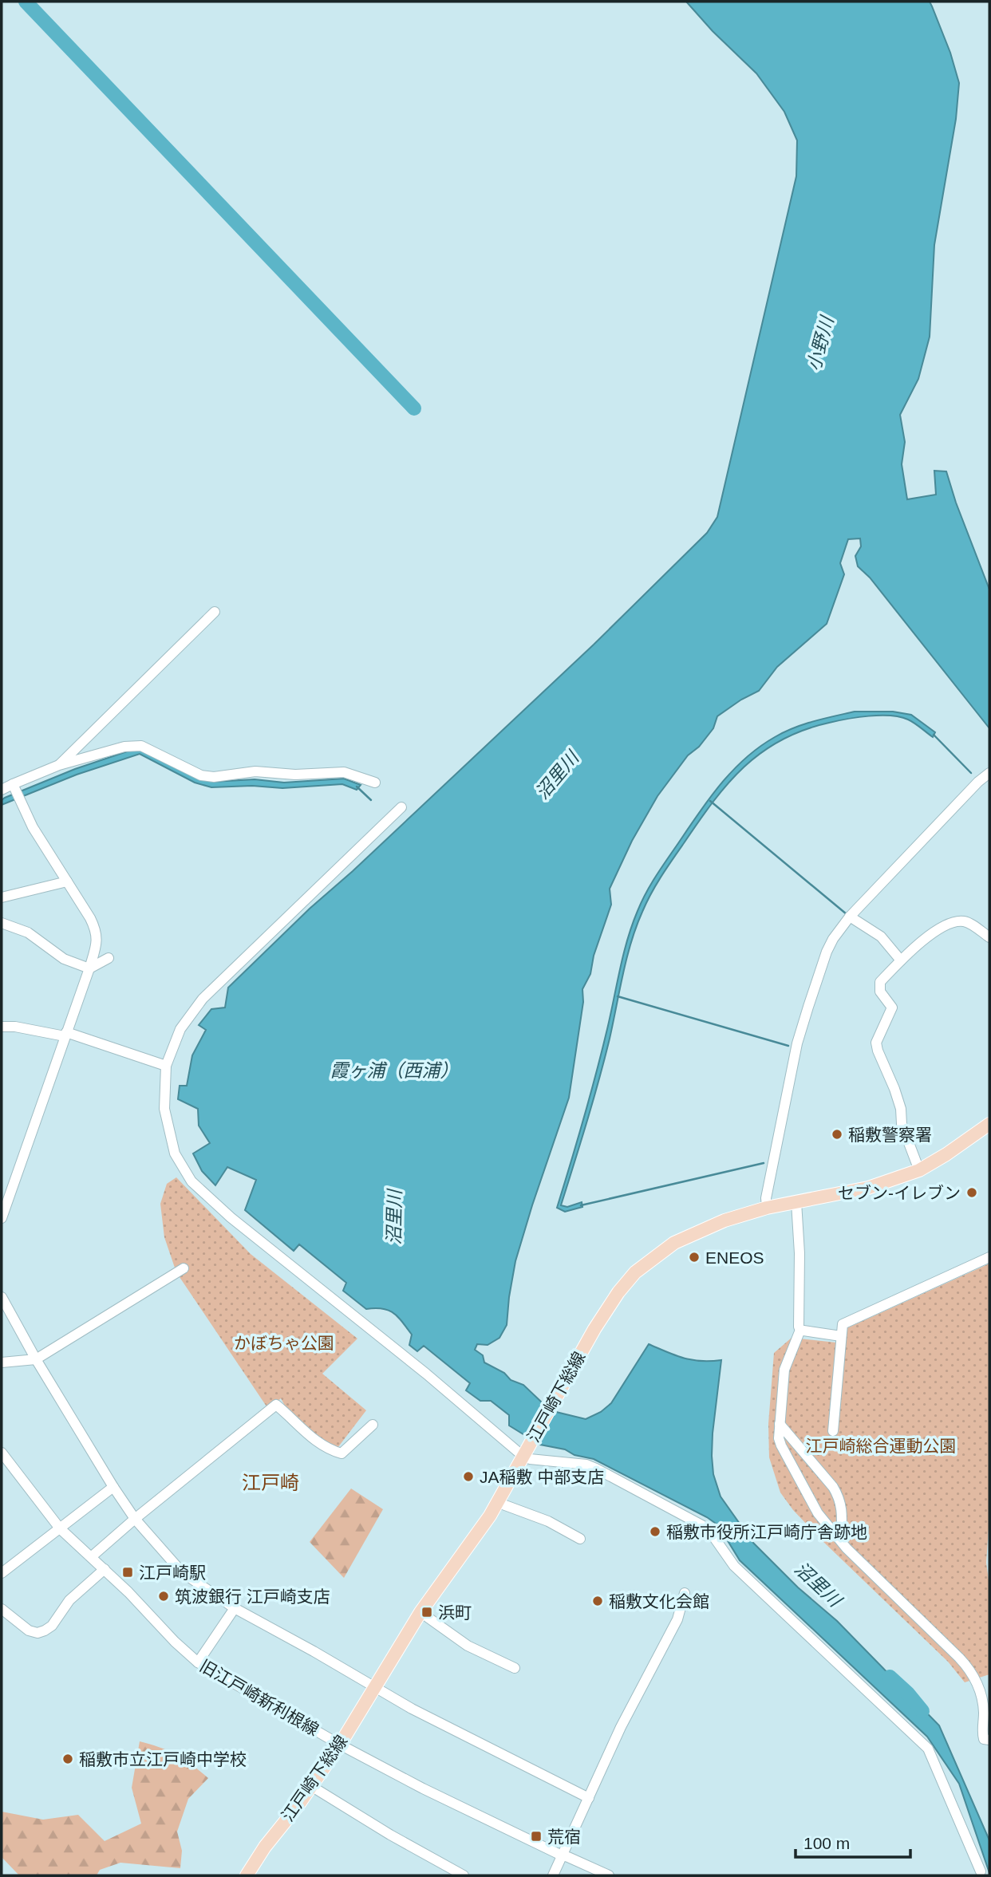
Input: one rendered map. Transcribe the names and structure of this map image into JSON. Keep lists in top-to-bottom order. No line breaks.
{"streets":{"main road":["江戸崎下総線"],"street":["旧江戸崎新利根線"]},"crossings":[["江戸崎下総線","旧江戸崎新利根線"]],"districts":["江戸崎"],"water":["小野川","沼里川","霞ヶ浦（西浦）"],"parks":["かぼちゃ公園","江戸崎総合運動公園"],"places":{"other":["稲敷警察署","セブン-イレブン","ENEOS","JA稲敷 中部支店","稲敷市役所江戸崎庁舎跡地","筑波銀行 江戸崎支店","稲敷文化会館","稲敷市立江戸崎中学校"],"transit":["江戸崎駅","浜町","荒宿"]},"scale_bar":"100 m"}
